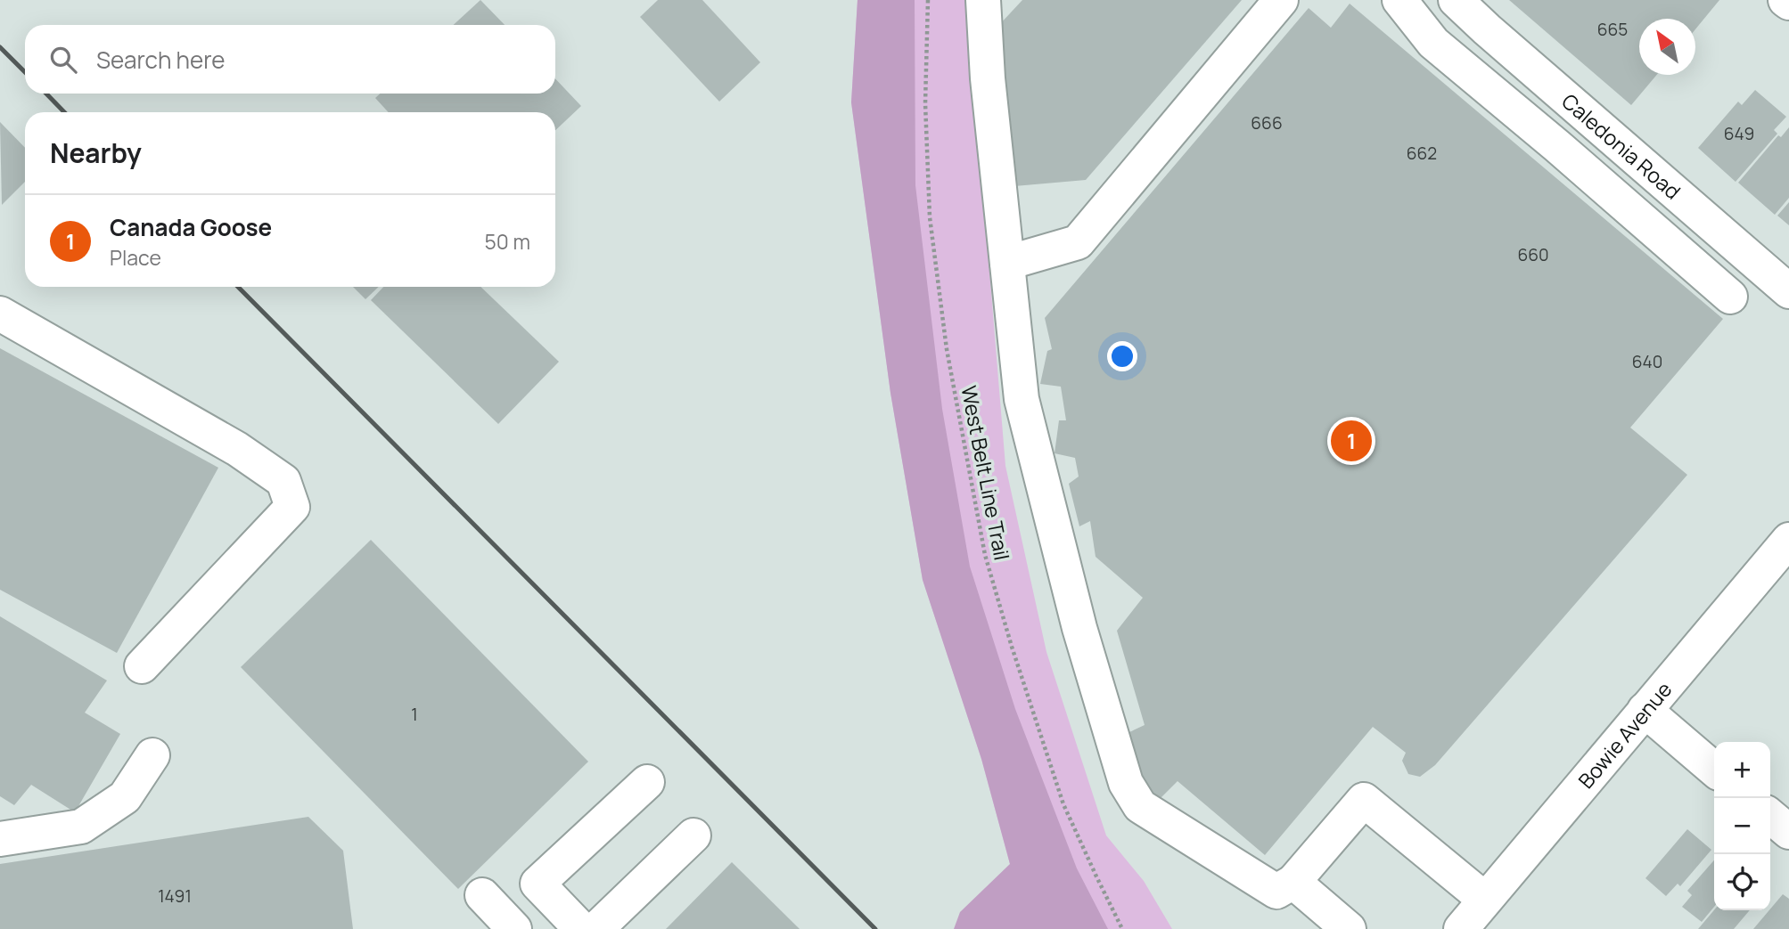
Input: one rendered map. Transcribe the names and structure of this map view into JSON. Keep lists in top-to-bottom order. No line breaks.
{"streets":{"street":["Caledonia Road","Bowie Avenue"],"path":["West Belt Line Trail"]},"house_numbers":["665","666","649","662","660","640","1","1491"],"north":"top left","page":{"search":"Search here","heading":"Nearby","list":[{"mark":"1","name":"Canada Goose","note":"Place","value":"50 m"}],"pins":"1","map_buttons":["+","−"]}}
